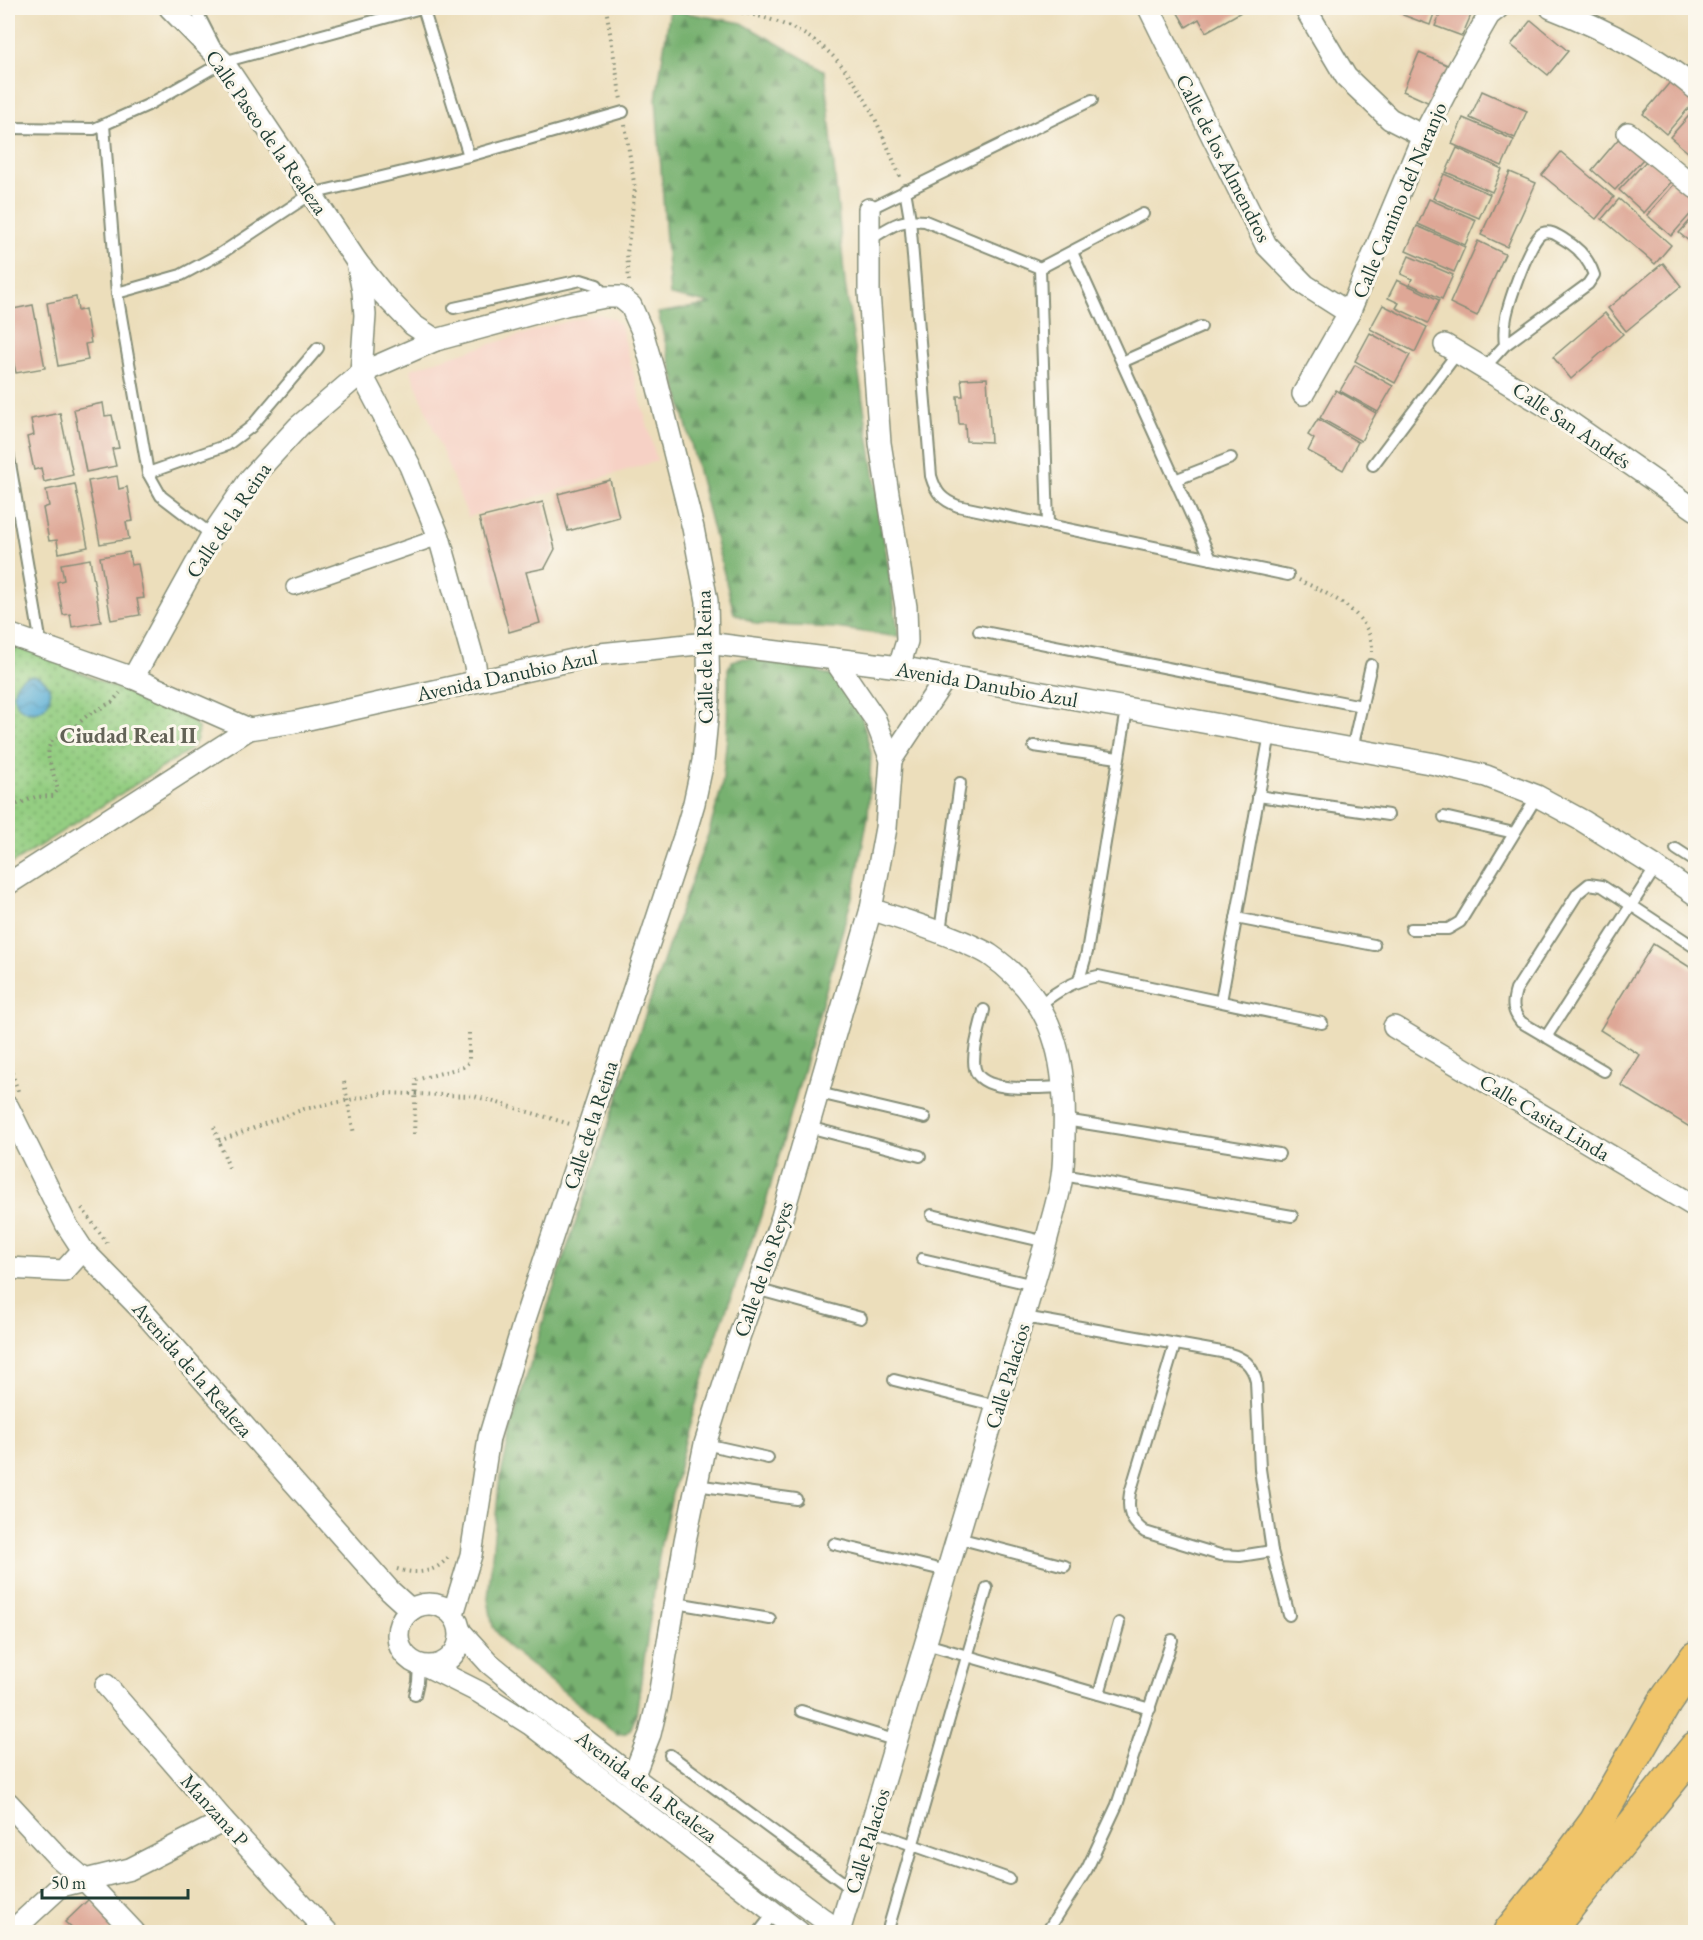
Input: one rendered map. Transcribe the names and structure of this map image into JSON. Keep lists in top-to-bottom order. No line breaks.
{"streets":{"street":["Calle Paseo de la Realeza","Calle de los Almendros","Calle Camino del Naranjo","Calle San Andrés","Calle de la Reina","Avenida Danubio Azul","Calle Casita Linda","Calle de los Reyes","Avenida de la Realeza","Calle Palacios","Manzana P"]},"crossings":[["Calle Paseo de la Realeza","Calle de la Reina"],["Calle de los Almendros","Calle Camino del Naranjo"],["Calle de la Reina","Avenida Danubio Azul"],["Calle de la Reina","Avenida de la Realeza"],["Avenida Danubio Azul","Calle de los Reyes"],["Calle de los Reyes","Avenida de la Realeza"],["Calle de los Reyes","Calle Palacios"],["Avenida de la Realeza","Calle Palacios"]],"districts":["Ciudad Real II"],"scale_bar":"50 m"}
